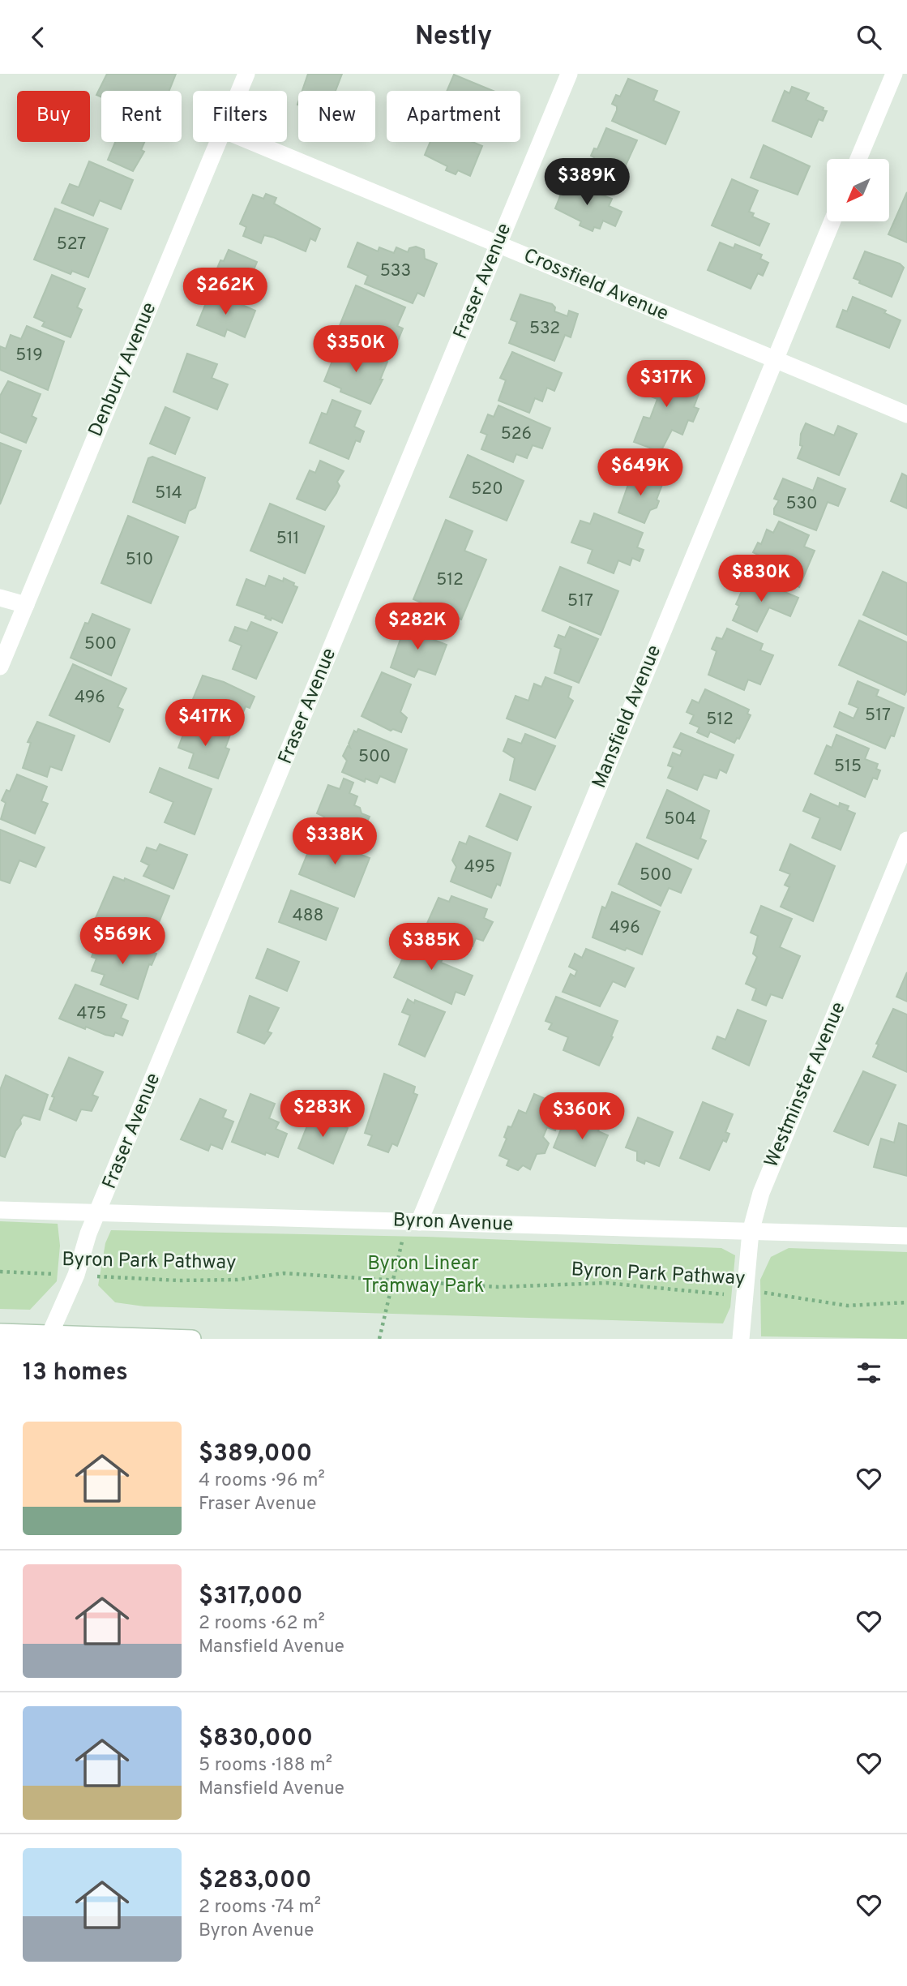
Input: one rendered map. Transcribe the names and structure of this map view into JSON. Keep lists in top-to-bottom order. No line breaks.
{"streets":{"street":["Fraser Avenue","Crossfield Avenue","Denbury Avenue","Mansfield Avenue","Westminster Avenue","Byron Avenue"],"path":["Byron Park Pathway"]},"crossings":[["Fraser Avenue","Crossfield Avenue"],["Fraser Avenue","Byron Avenue"],["Fraser Avenue","Byron Park Pathway"],["Crossfield Avenue","Mansfield Avenue"],["Mansfield Avenue","Byron Avenue"],["Westminster Avenue","Byron Avenue"],["Westminster Avenue","Byron Park Pathway"]],"parks":["Byron Linear Tramway Park"],"house_numbers":["527","533","532","519","526","520","514","530","511","510","512","517","500","496","517","512","500","515","504","495","500","488","496","475"],"north":"bottom left","page":{"header":"Nestly","chip":["Buy","Rent","Filters","New","Apartment"],"price":["$389K","$262K","$350K","$317K","$649K","$830K","$282K","$417K","$338K","$569K","$385K","$283K","$360K"],"heading":"13 homes","list":[{"name":"$389,000","note":"4 rooms · 96 m² · Fraser Avenue"},{"name":"$317,000","note":"2 rooms · 62 m² · Mansfield Avenue"},{"name":"$830,000","note":"5 rooms · 188 m² · Mansfield Avenue"},{"name":"$283,000","note":"2 rooms · 74 m² · Byron Avenue"}]}}
